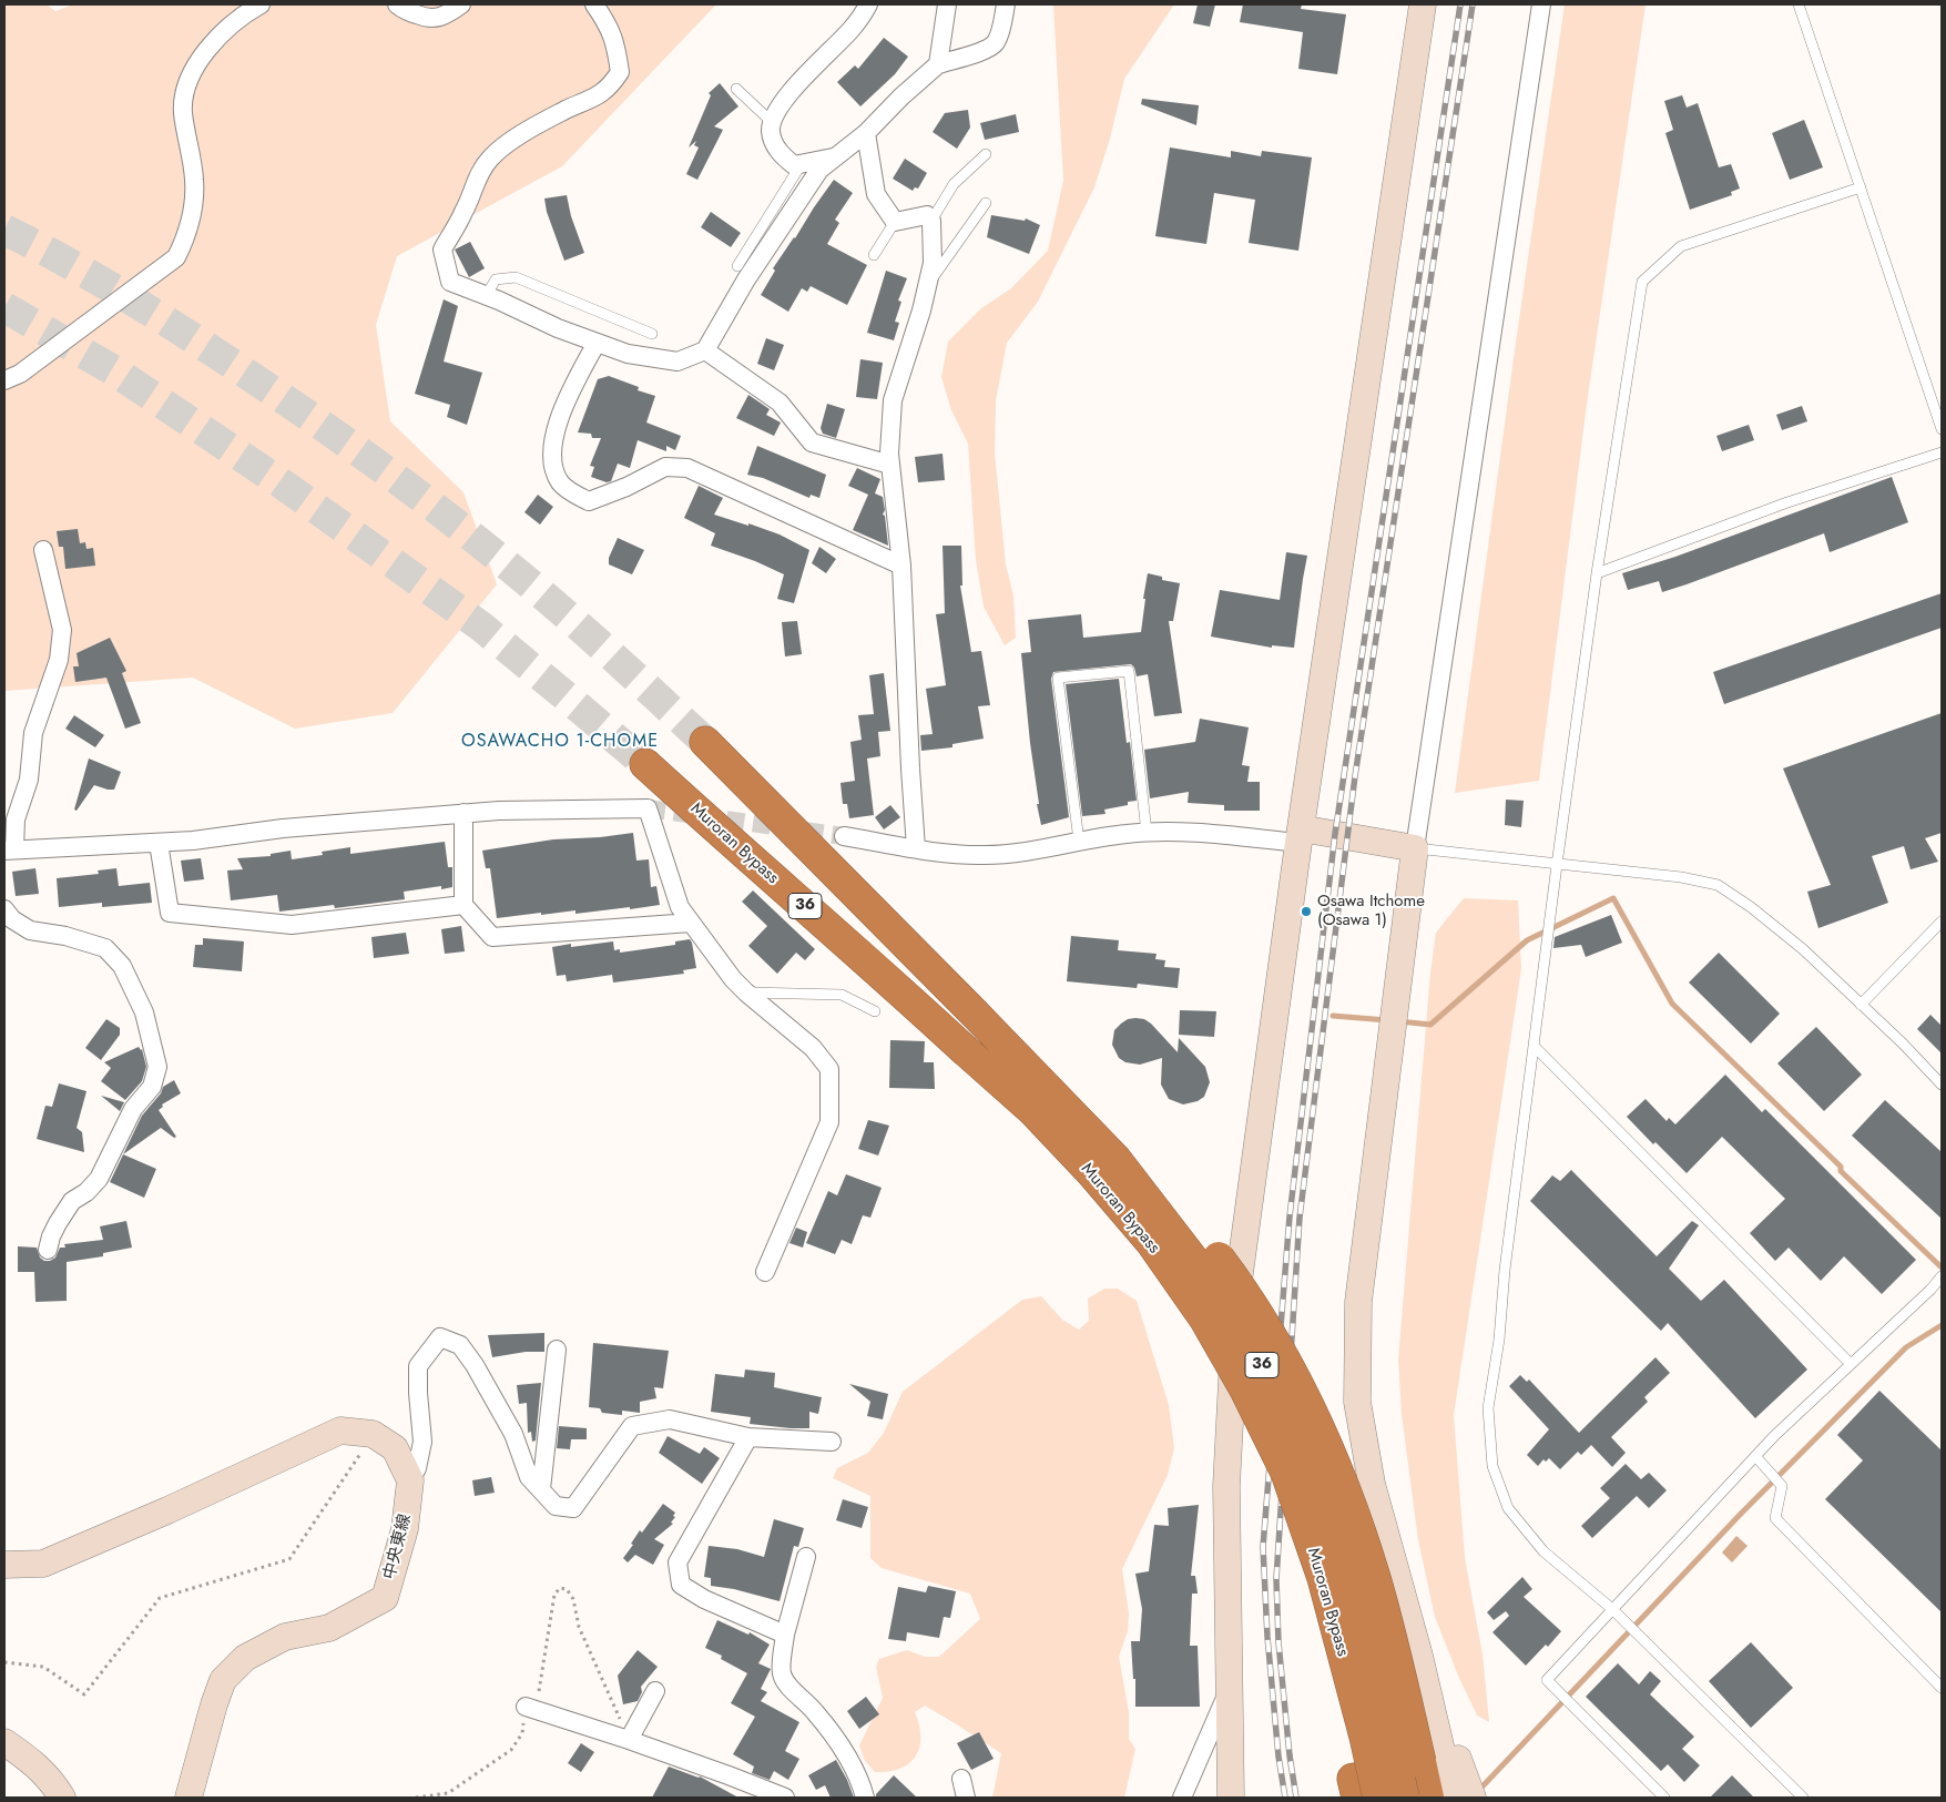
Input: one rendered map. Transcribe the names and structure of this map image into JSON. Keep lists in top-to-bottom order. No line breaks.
{"streets":{"highway":["Muroran Bypass","36"],"street":["中央東線"]},"districts":["OSAWACHO 1-CHOME"],"places":["Osawa Itchome (Osawa 1)"]}
